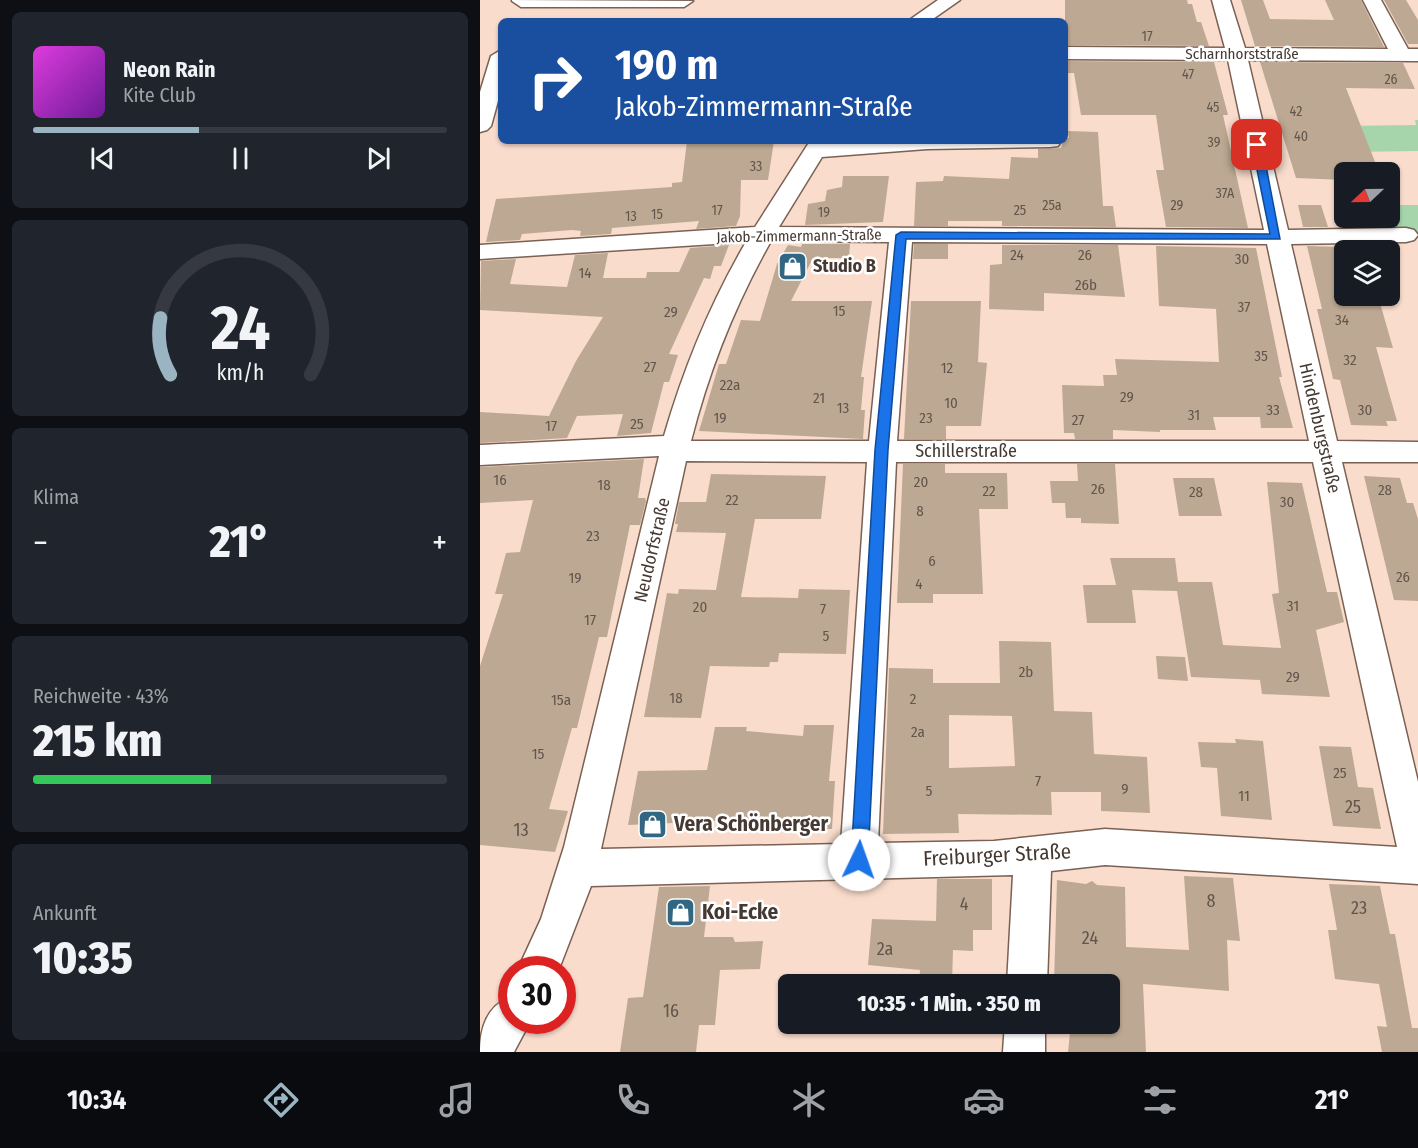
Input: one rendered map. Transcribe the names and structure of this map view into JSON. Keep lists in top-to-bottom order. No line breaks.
{"streets":{"street":["Scharnhorststraße","Jakob-Zimmermann-Straße","Hindenburgstraße","Schillerstraße","Neudorfstraße","Freiburger Straße"]},"crossings":[["Scharnhorststraße","Hindenburgstraße"],["Jakob-Zimmermann-Straße","Hindenburgstraße"],["Jakob-Zimmermann-Straße","Neudorfstraße"],["Hindenburgstraße","Schillerstraße"],["Schillerstraße","Neudorfstraße"],["Neudorfstraße","Freiburger Straße"]],"places":{"shop":["Studio B","Vera Schönberger","Koi-Ecke"]},"house_numbers":["17","47","26","45","42","40","39","33","37A","25a","29","17","25","19","15","13","24","26","30","14","26b","37","15","29","34","35","32","27","12","22a","29","21","10","13","33","30","31","19","23","27","25","17","16","20","18","26","28","22","28","22","30","8","23","6","26","19","4","31","20","7","17","5","2b","29","18","2","15a","2a","15","25","7","9","5","11","25","13","8","4","23","24","2a","16"],"north":"left","page":{"turn":["190 m","Jakob-Zimmermann-Straße"],"song":["Neon Rain","Kite Club"],"tile":["Klima",["Reichweite · 43%","215 km"],["Ankunft","10:35"]],"heat":["−","21°","+"],"limit":"30","trip":"10:35 · 1 Min. · 350 m","tabs":["10:34","21°"],"gauge":["24","km/h"]}}
